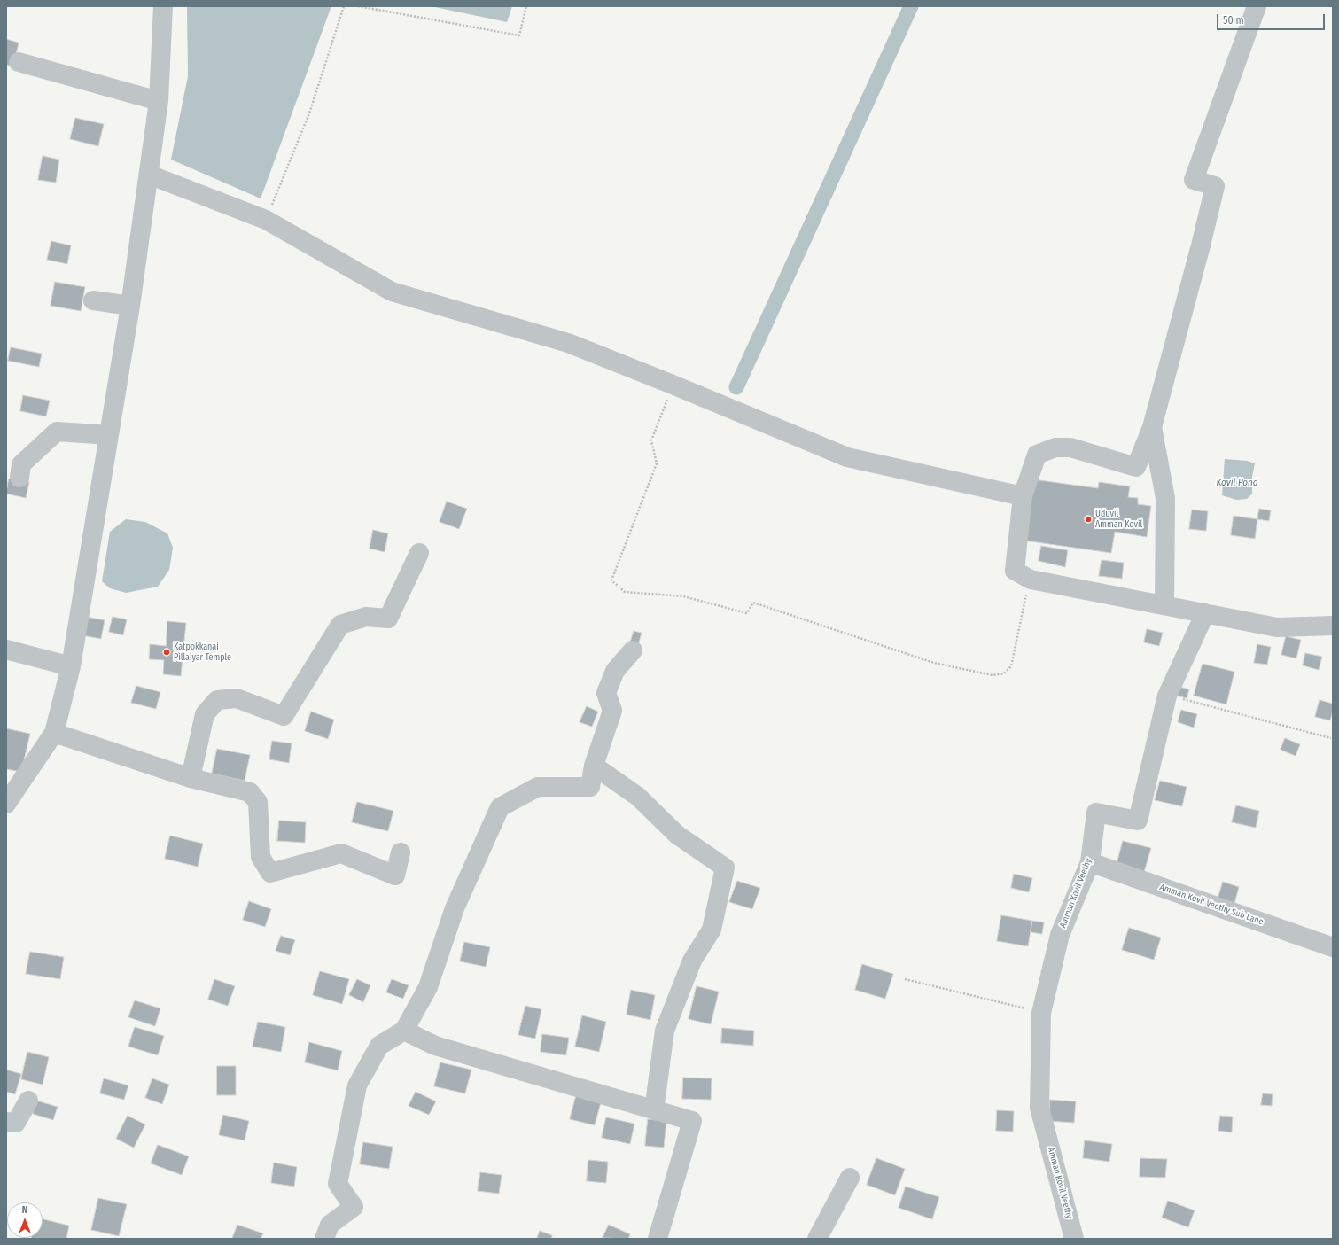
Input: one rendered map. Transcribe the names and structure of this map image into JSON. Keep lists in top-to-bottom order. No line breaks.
{"streets":{"street":["Amman Kovil Veethy","Amman Kovil Veethy Sub Lane"]},"crossings":[["Amman Kovil Veethy","Amman Kovil Veethy Sub Lane"]],"water":["Kovil Pond"],"places":["Uduvil Amman Kovil","Katpokkanai Pillaiyar Temple"],"scale_bar":"50 m","north":"top"}
